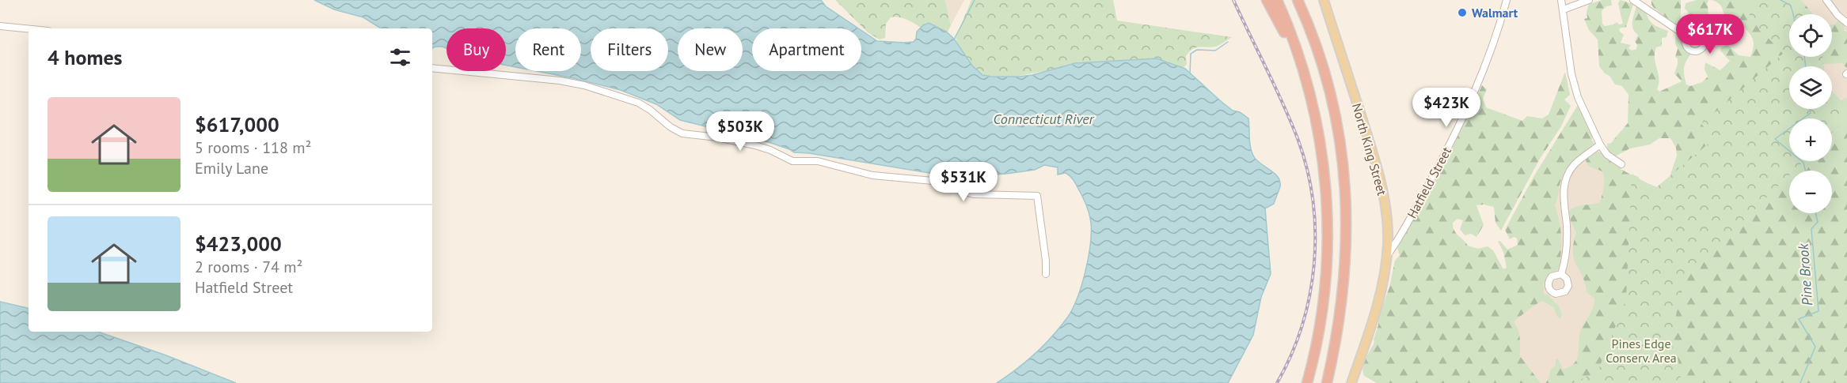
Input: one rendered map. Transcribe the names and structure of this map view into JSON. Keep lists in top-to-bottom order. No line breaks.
{"streets":{"main road":["North King Street"],"street":["Hatfield Street"]},"crossings":[["North King Street","Hatfield Street"]],"water":["Connecticut River","Pine Brook"],"parks":["Pines Edge Conserv. Area"],"places":["Walmart"],"page":{"map_buttons":["+","−"],"price":["$617K","$423K","$503K","$531K"],"chip":["Buy","Rent","Filters","New","Apartment"],"heading":"4 homes","list":[{"name":"$617,000","note":"5 rooms · 118 m² · Emily Lane"},{"name":"$423,000","note":"2 rooms · 74 m² · Hatfield Street"}]}}
